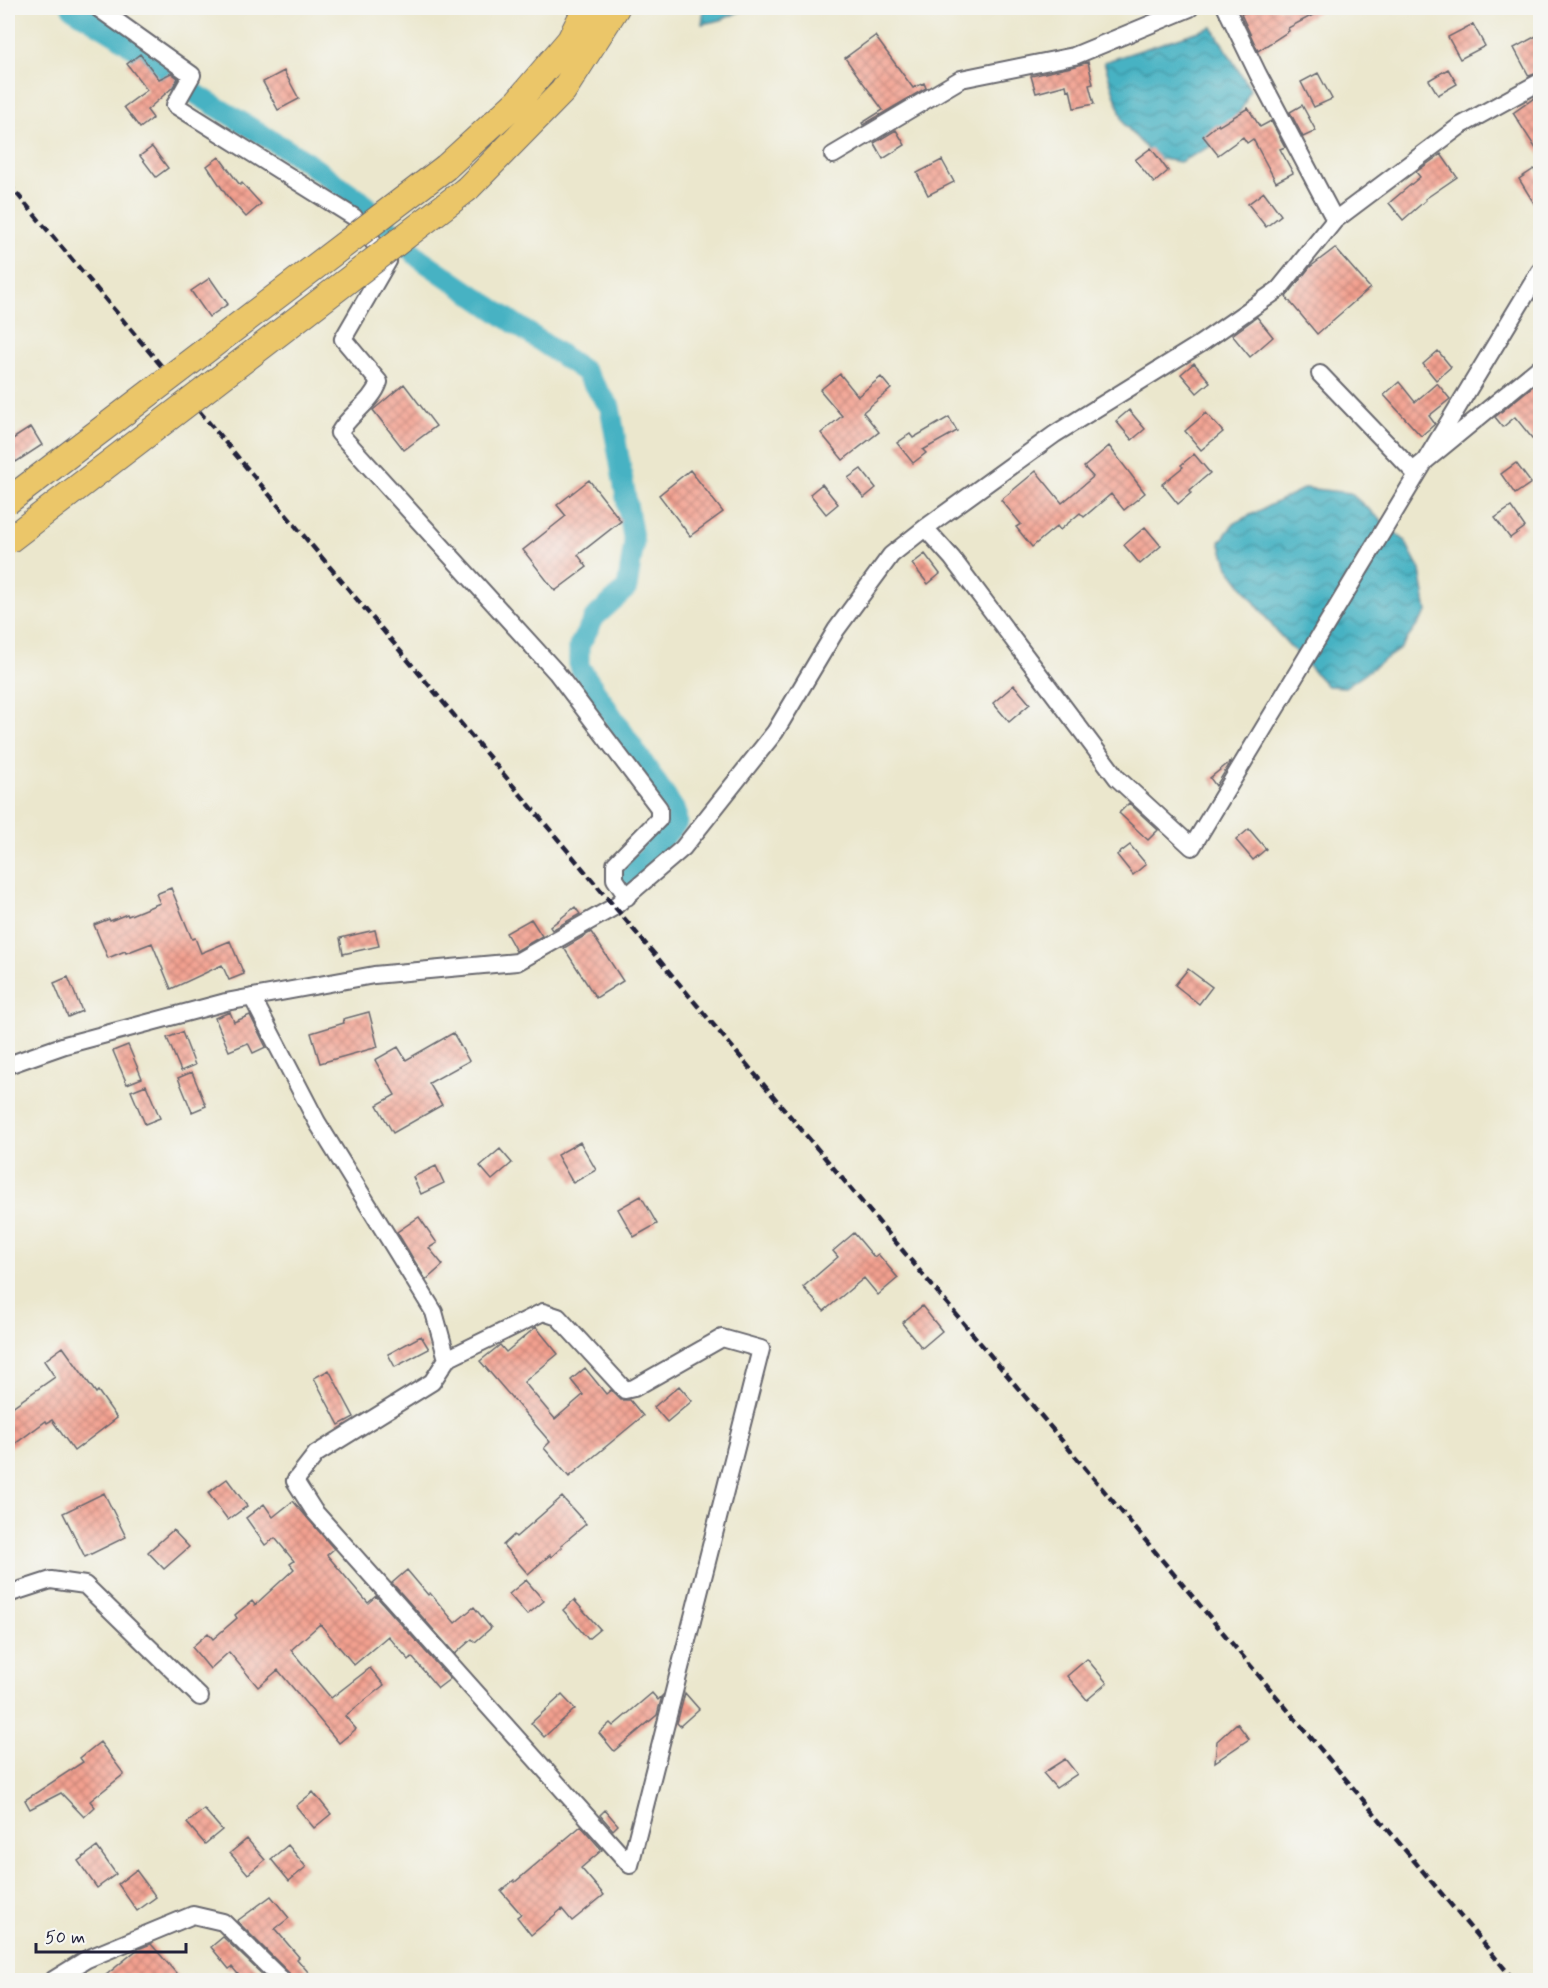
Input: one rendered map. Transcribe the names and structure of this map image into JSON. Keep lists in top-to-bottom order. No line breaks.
{"scale_bar":"50 m"}
